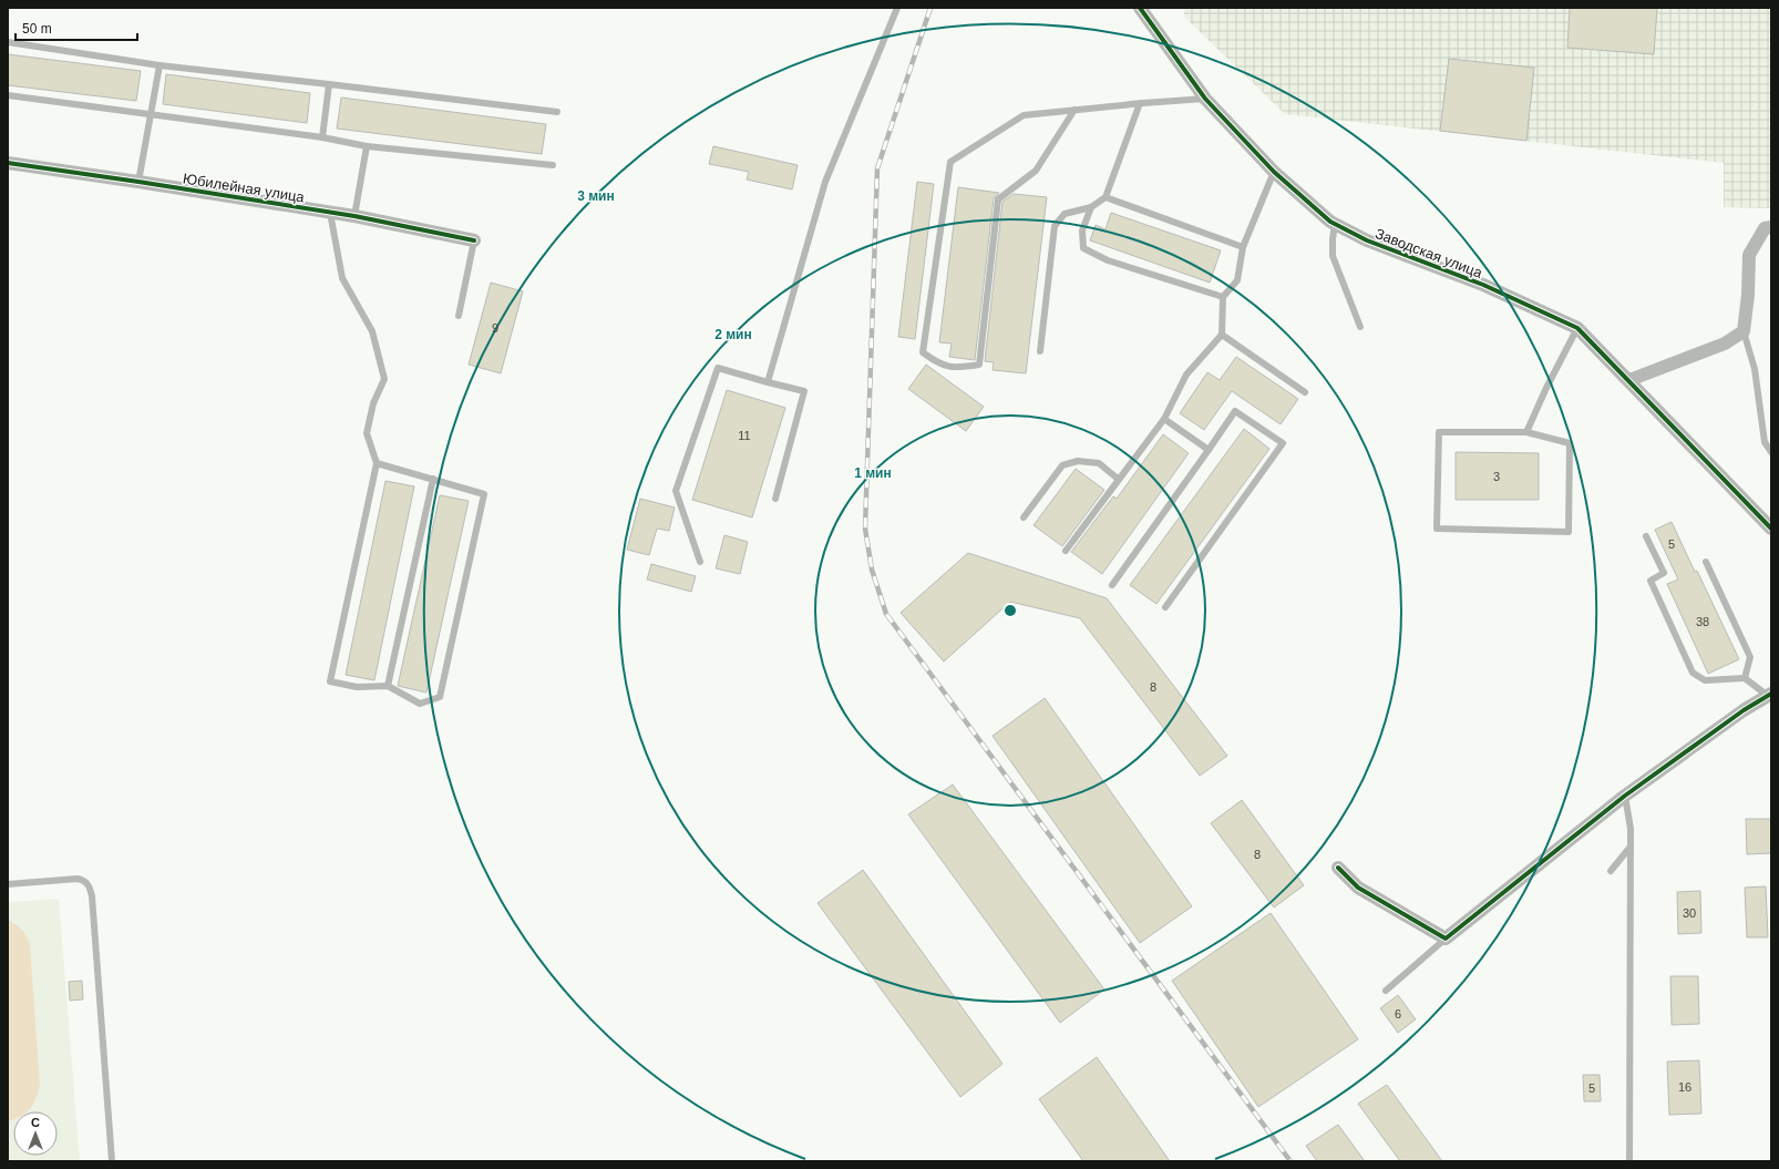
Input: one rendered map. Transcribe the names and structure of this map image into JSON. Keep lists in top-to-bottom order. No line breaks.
{"streets":{"street":["Юбилейная улица","Заводская улица"]},"house_numbers":["9","11","3","5","38","8","8","30","6","16","5"],"scale_bar":"50 m","north":"top","rings":["3 мин","2 мин","1 мин"]}
